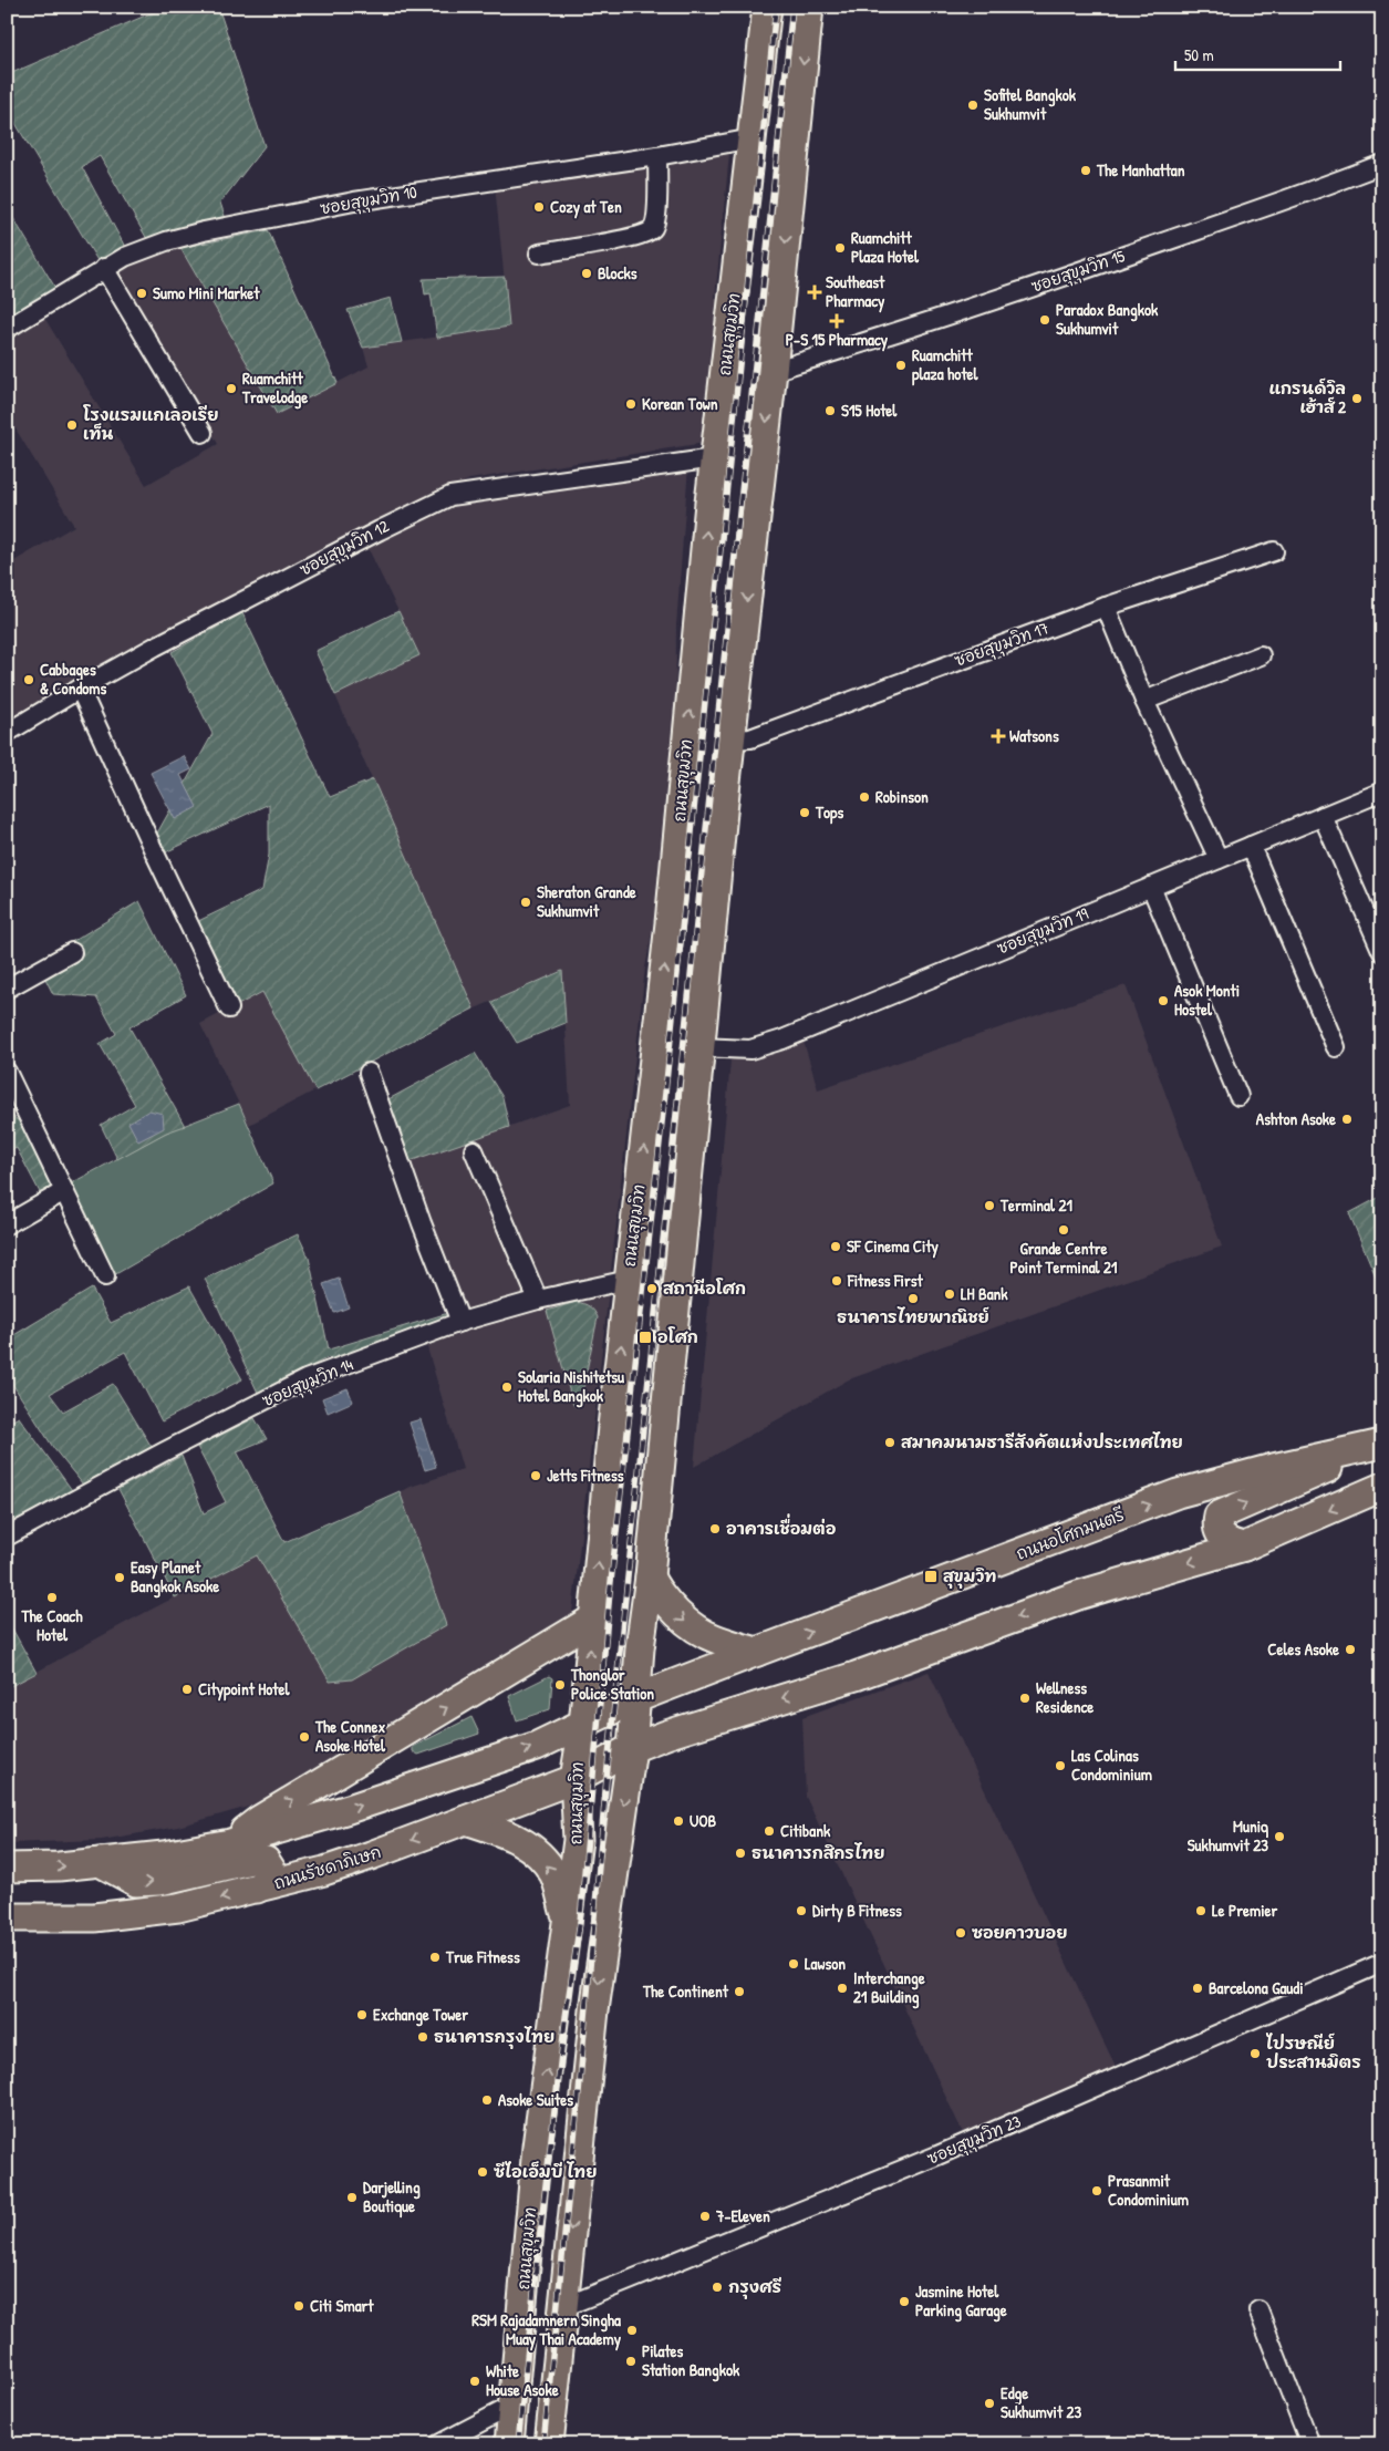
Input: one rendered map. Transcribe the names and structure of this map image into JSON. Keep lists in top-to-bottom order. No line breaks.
{"streets":{"main road":["ถนนสุขุมวิท","ถนนอโศกมนตรี","ถนนรัชดาภิเษก"],"street":["ซอยสุขุมวิท 10","ซอยสุขุมวิท 15","ซอยสุขุมวิท 12","ซอยสุขุมวิท 17","ซอยสุขุมวิท 19","ซอยสุขุมวิท 14","ซอยสุขุมวิท 23"]},"crossings":[["ซอยสุขุมวิท 10","ถนนสุขุมวิท"],["ถนนสุขุมวิท","ซอยสุขุมวิท 12"],["ถนนสุขุมวิท","ซอยสุขุมวิท 14"],["ถนนสุขุมวิท","ถนนอโศกมนตรี"],["ถนนสุขุมวิท","ถนนรัชดาภิเษก"]],"places":{"other":["Sofitel Bangkok Sukhumvit","The Manhattan","Cozy at Ten","Ruamchitt Plaza Hotel","Blocks","Sumo Mini Market","Paradox Bangkok Sukhumvit","Ruamchitt plaza hotel","Ruamchitt Travelodge","แกรนด์วิล เฮ้าส์ 2","Korean Town","S15 Hotel","โรงแรมแกเลอเรีย เท็น","Cabbages & Condoms","Robinson","Tops","Sheraton Grande Sukhumvit","Asok Monti Hostel","Ashton Asoke","Terminal 21","Grande Centre Point Terminal 21","SF Cinema City","Fitness First","สถานีอโศก","LH Bank","ธนาคารไทยพาณิชย์","Solaria Nishitetsu Hotel Bangkok","สมาคมนามธารีสังคัตแห่งประเทศไทย","Jetts Fitness","อาคารเชื่อมต่อ","Easy Planet Bangkok Asoke","The Coach Hotel","Celes Asoke","Thonglor Police Station","Citypoint Hotel","Wellness Residence","The Connex Asoke Hotel","Las Colinas Condominium","UOB","Citibank","Muniq Sukhumvit 23","ธนาคารกสิกรไทย","Dirty B Fitness","Le Premier","ซอยคาวบอย","True Fitness","Lawson","Interchange 21 Building","Barcelona Gaudi","The Continent","Exchange Tower","ธนาคารกรุงไทย","ไปรษณีย์ ประสานมิตร","Asoke Suites","ซีไอเอ็มบี ไทย","Prasanmit Condominium","Darjelling Boutique","7-Eleven","กรุงศรี","Jasmine Hotel Parking Garage","Citi Smart","RSM Rajadamnern Singha Muay Thai Academy","Pilates Station Bangkok","White House Asoke","Edge Sukhumvit 23"],"health":["Southeast Pharmacy","P-S 15 Pharmacy","Watsons"],"transit":["อโศก","สุขุมวิท"]},"scale_bar":"50 m"}
